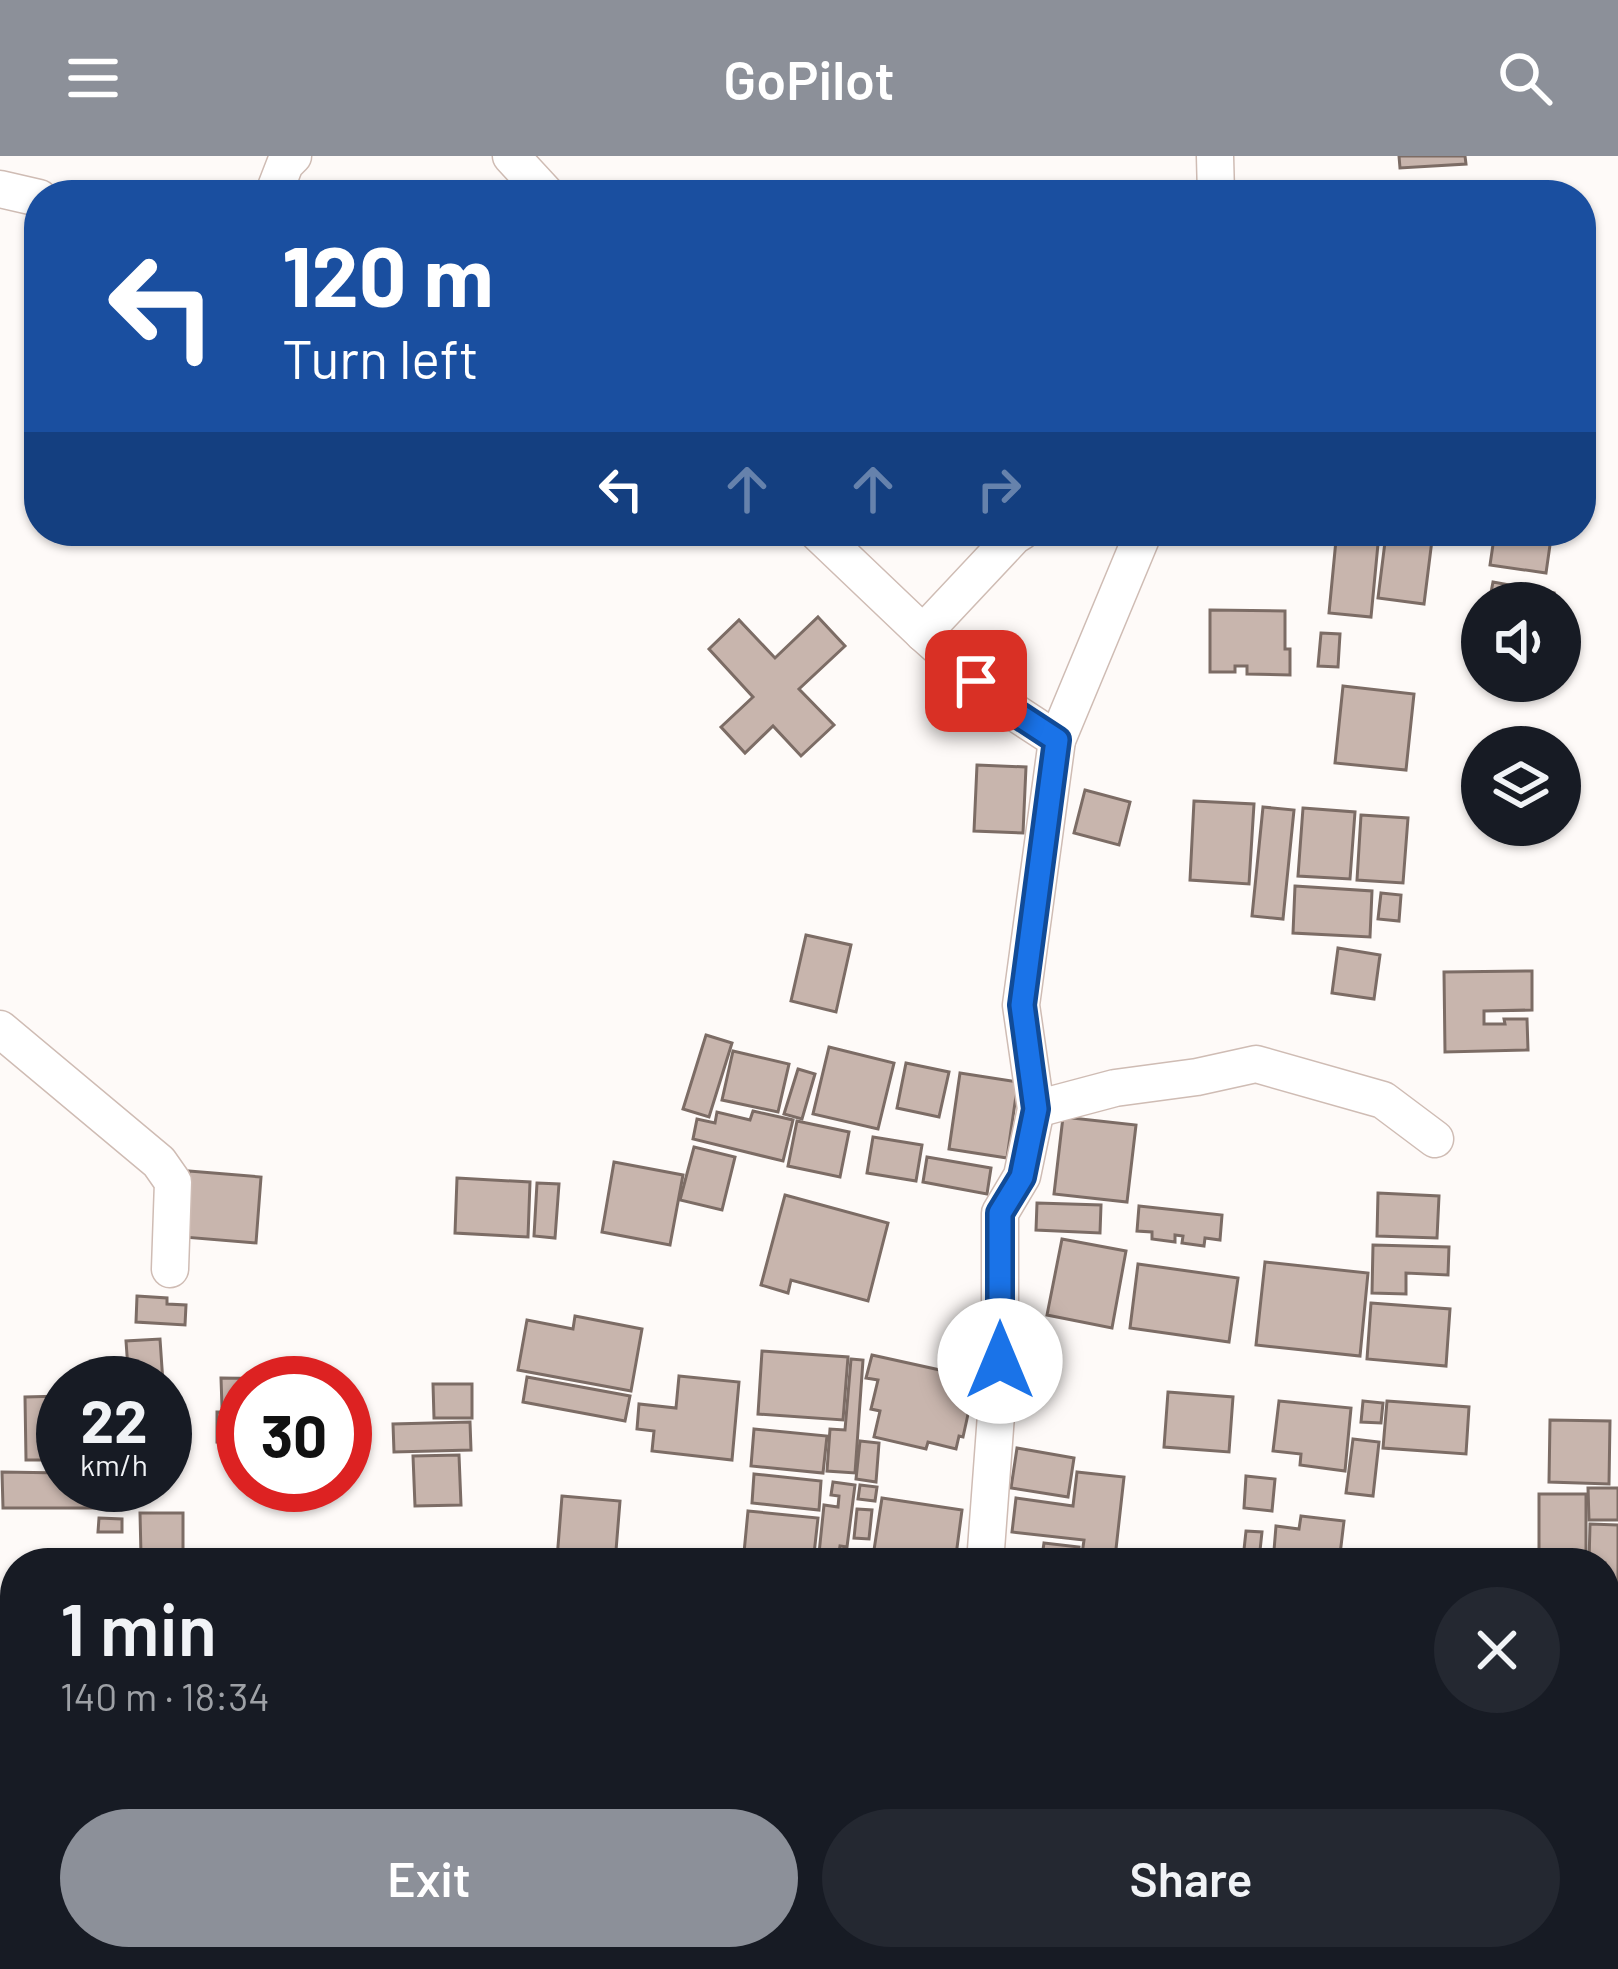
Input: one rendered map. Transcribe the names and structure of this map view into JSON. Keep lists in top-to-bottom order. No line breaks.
{"page":{"header":"GoPilot","turn":["120 m","Turn left"],"speed":"22 km/h","limit":"30","heading":["1 min","140 m · 18:34"],"buttons":["Exit","Share"]}}
